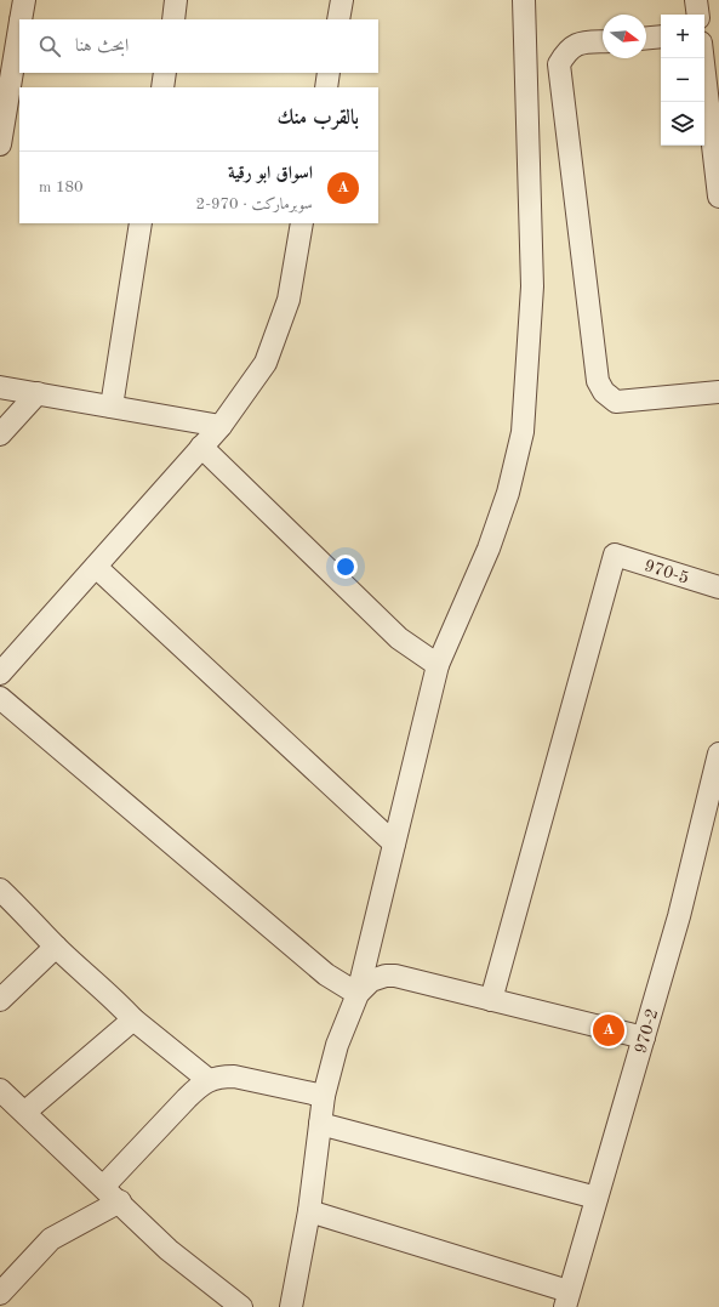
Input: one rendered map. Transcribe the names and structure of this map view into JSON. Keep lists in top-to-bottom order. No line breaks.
{"streets":{"street":["970-5","970-2"]},"north":"right","page":{"map_buttons":["+","−"],"search":"ابحث هنا","heading":"بالقرب منك","list":[{"mark":"A","name":"اسواق ابو رقية","note":"سوبرماركت · 970-2","value":"180 m"}],"pins":"A"}}
